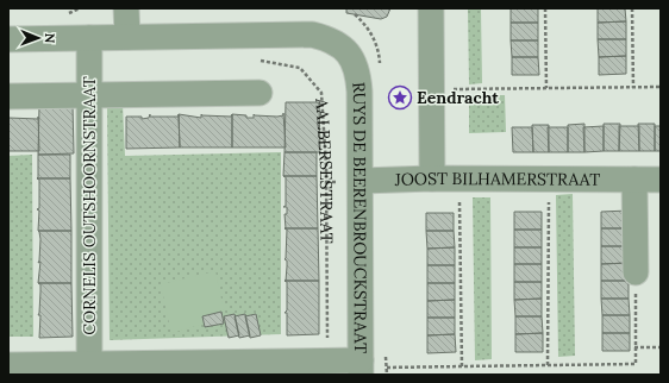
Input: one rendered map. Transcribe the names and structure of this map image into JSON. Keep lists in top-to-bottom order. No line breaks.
{"streets":{"street":["JOOST BILHAMERSTRAAT","CORNELIS OUTSHOORNSTRAAT","RUYS DE BEERENBROUCKSTRAAT"],"path":["AALBERSESTRAAT"]},"crossings":[["JOOST BILHAMERSTRAAT","RUYS DE BEERENBROUCKSTRAAT"]],"places":{"place":["Eendracht"]},"north":"right"}
